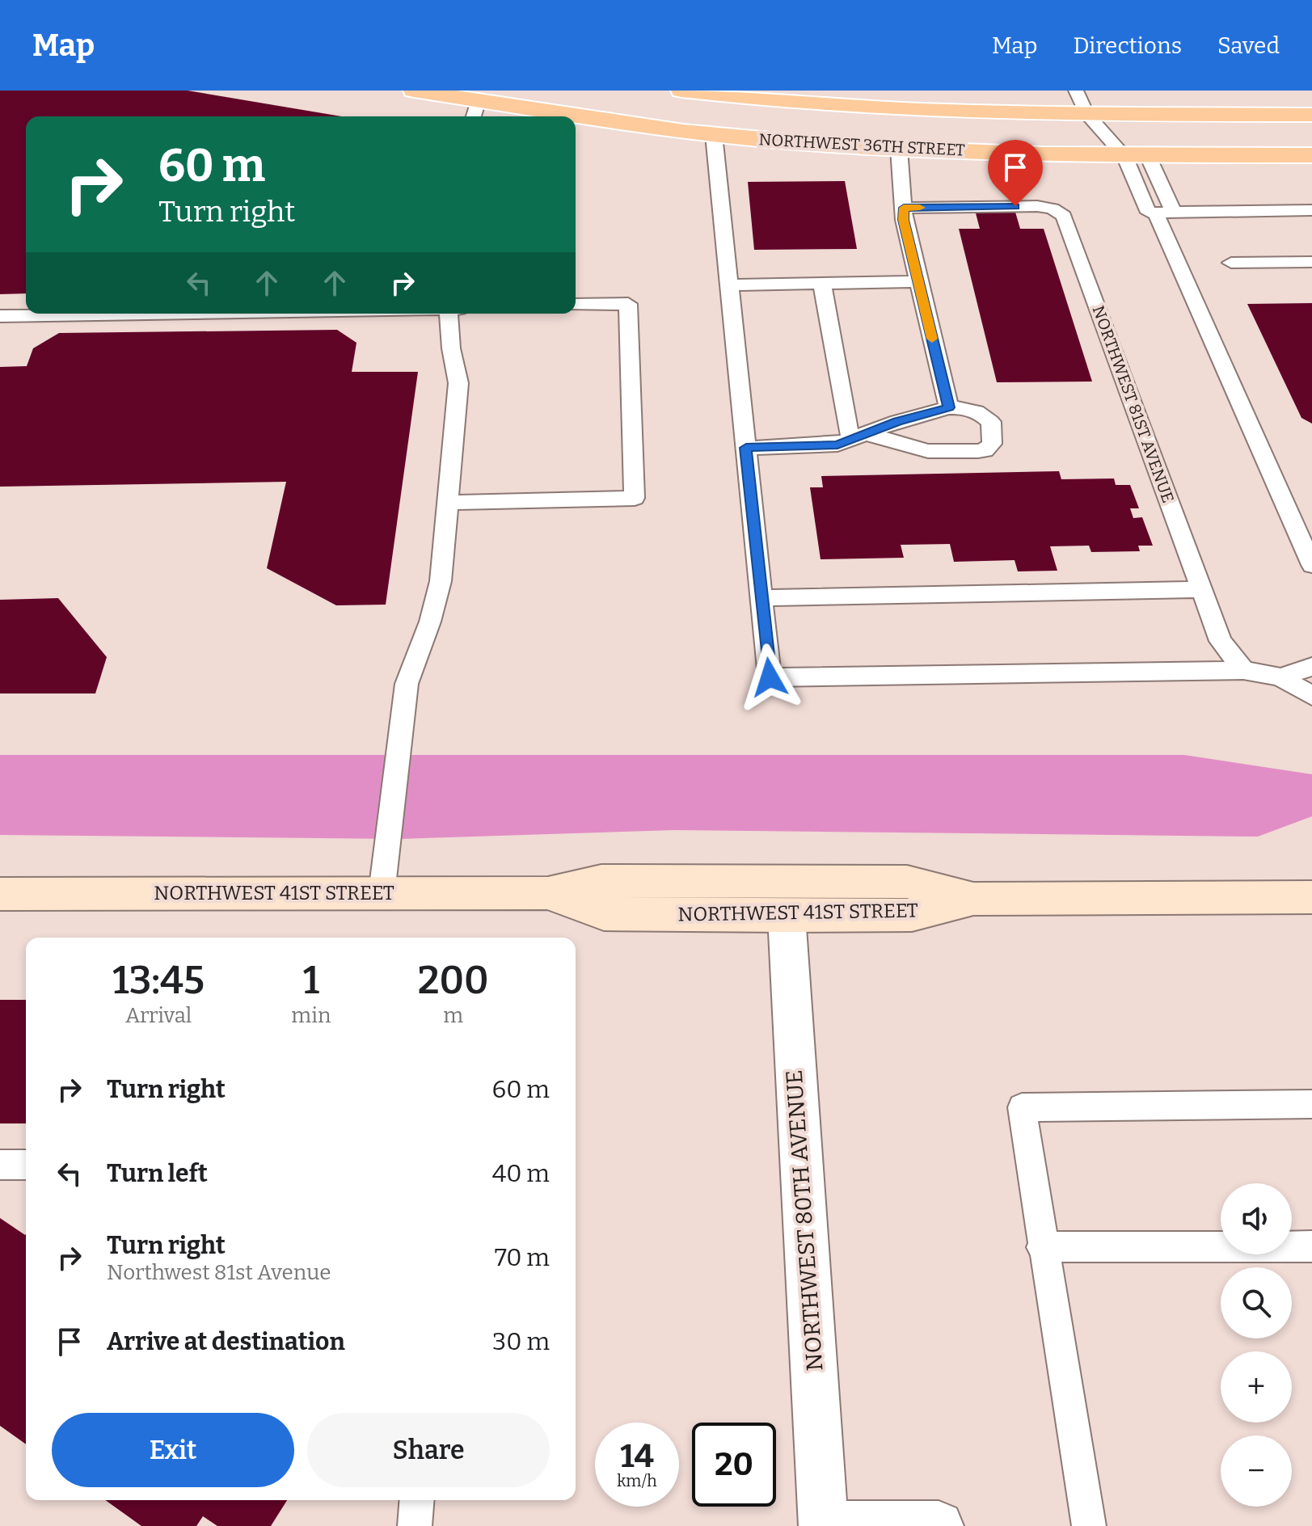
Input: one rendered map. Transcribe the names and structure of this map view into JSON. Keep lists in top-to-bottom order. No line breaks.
{"streets":{"main road":["NORTHWEST 36TH STREET"],"street":["NORTHWEST 41ST STREET","NORTHWEST 80TH AVENUE"],"lane":["NORTHWEST 81ST AVENUE"]},"crossings":[["NORTHWEST 41ST STREET","NORTHWEST 80TH AVENUE"]],"page":{"header":"Map","nav":["Map","Directions","Saved"],"turn":["60 m","Turn right"],"eta":["13:45","Arrival","1","min","200","m"],"list":[{"name":"Turn right","value":"60 m"},{"name":"Turn left","value":"40 m"},{"name":"Turn right","note":"Northwest 81st Avenue","value":"70 m"},{"name":"Arrive at destination","value":"30 m"}],"map_buttons":["+","−"],"buttons":["Exit","Share"],"speed":"14 km/h","limit":"20"}}
